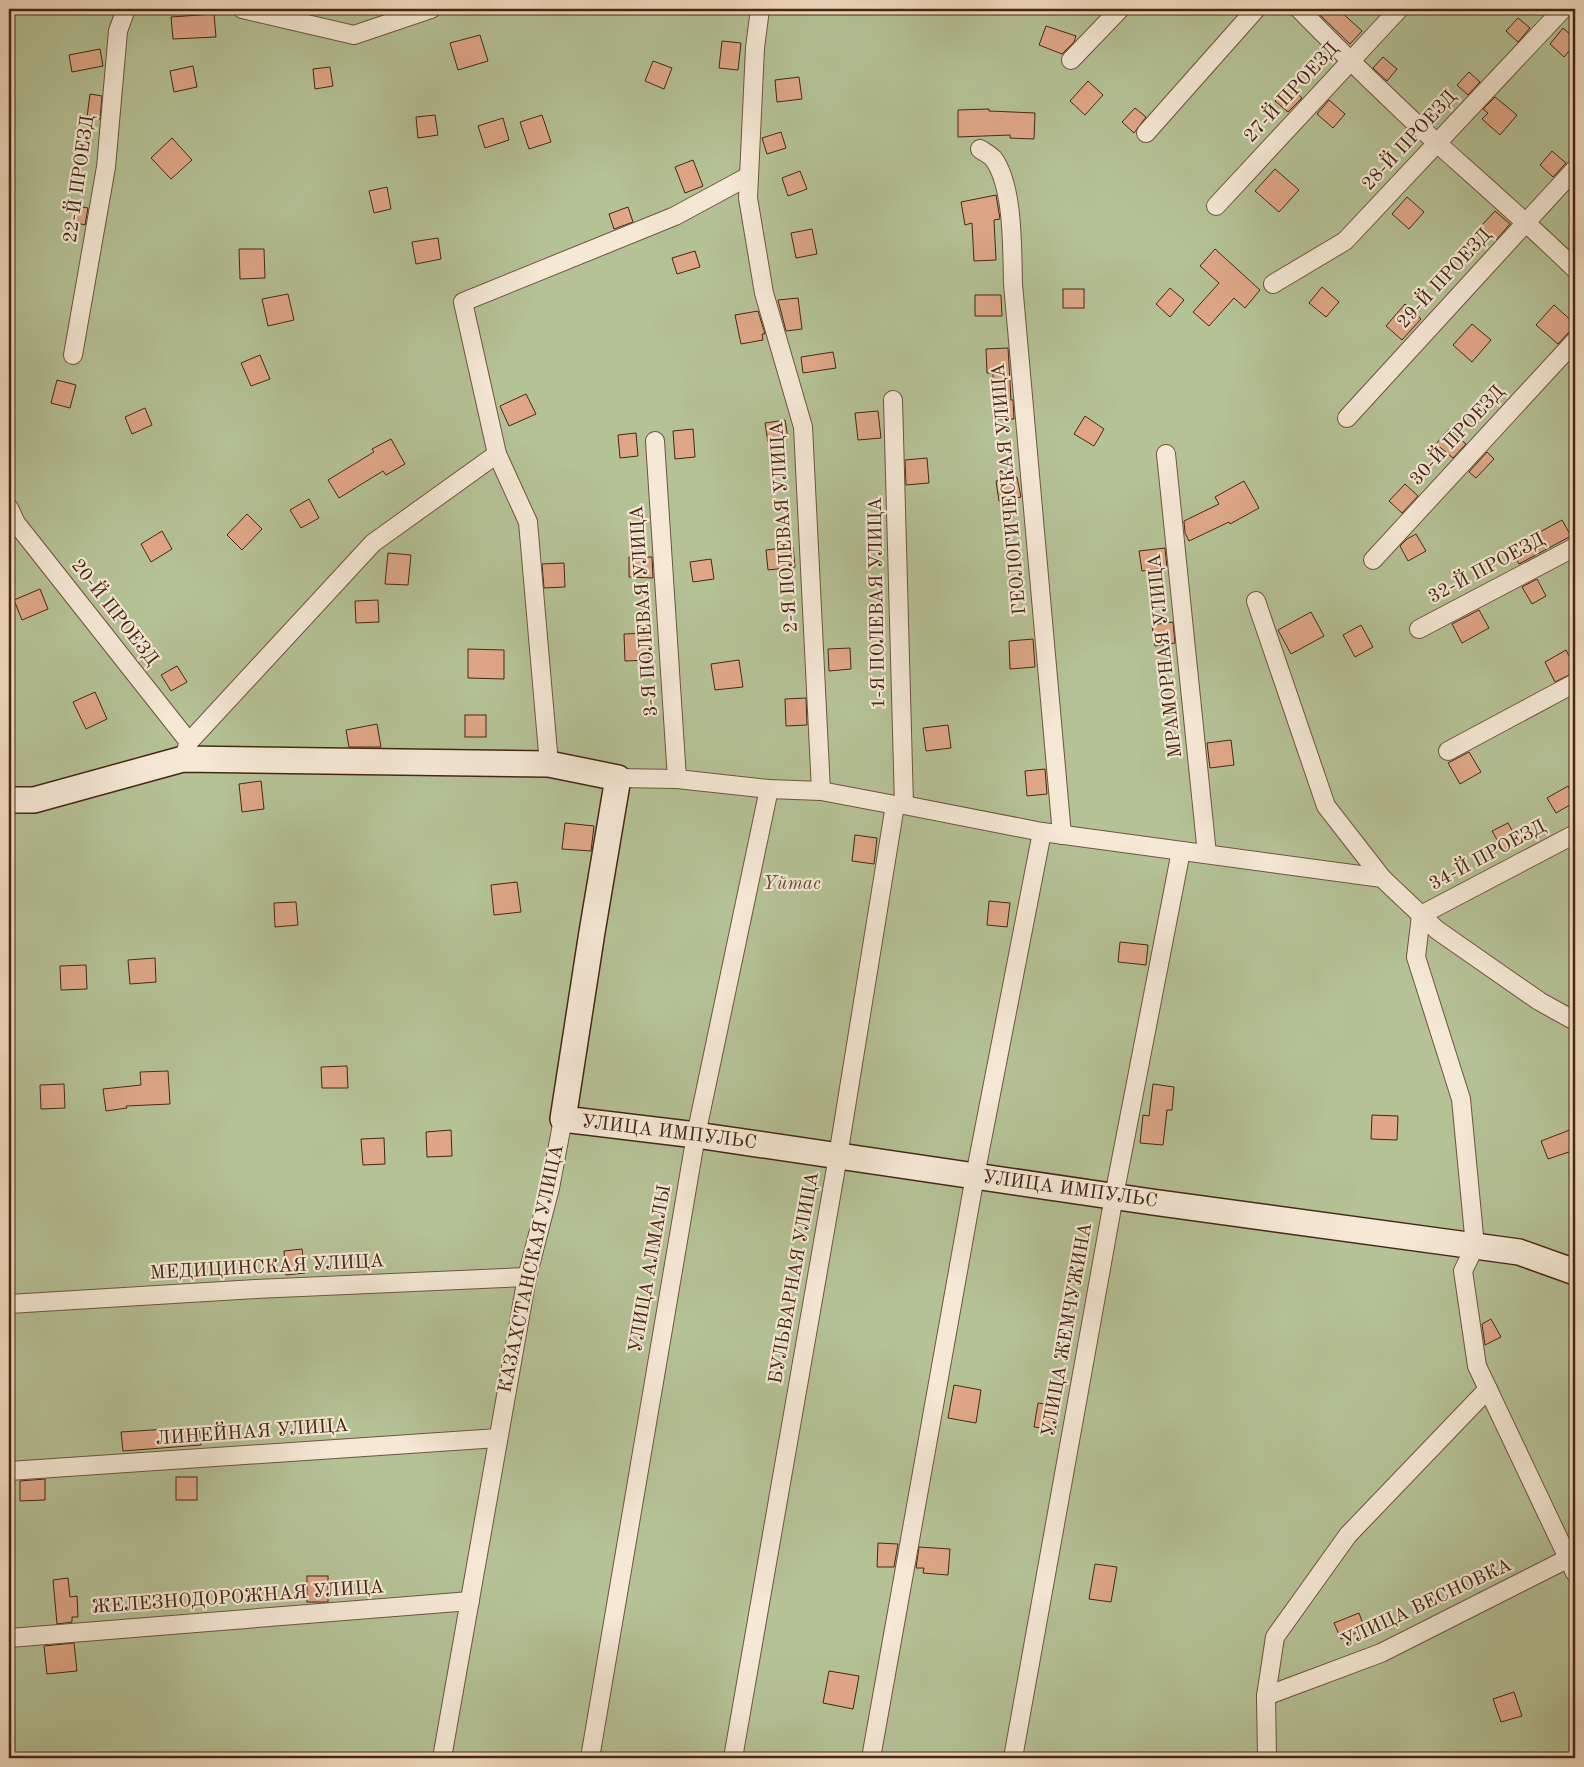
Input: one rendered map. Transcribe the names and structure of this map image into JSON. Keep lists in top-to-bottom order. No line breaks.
{"streets":{"street":["27-Й ПРОЕЗД","28-Й ПРОЕЗД","22-Й ПРОЕЗД","29-Й ПРОЕЗД","30-Й ПРОЕЗД","ГЕОЛОГИЧЕСКАЯ УЛИЦА","2-Я ПОЛЕВАЯ УЛИЦА","32-Й ПРОЕЗД","1-Я ПОЛЕВАЯ УЛИЦА","3-Я ПОЛЕВАЯ УЛИЦА","20-Й ПРОЕЗД","МРАМОРНАЯ УЛИЦА","34-Й ПРОЕЗД","УЛИЦА ИМПУЛЬС","МЕДИЦИНСКАЯ УЛИЦА","КАЗАХСТАНСКАЯ УЛИЦА","УЛИЦА АЛМАЛЫ","БУЛЬВАРНАЯ УЛИЦА","УЛИЦА ЖЕМЧУЖИНА","ЛИНЕЙНАЯ УЛИЦА","ЖЕЛЕЗНОДОРОЖНАЯ УЛИЦА","УЛИЦА ВЕСНОВКА"]},"crossings":[["1-Я ПОЛЕВАЯ УЛИЦА","БУЛЬВАРНАЯ УЛИЦА"],["УЛИЦА ИМПУЛЬС","КАЗАХСТАНСКАЯ УЛИЦА"],["УЛИЦА ИМПУЛЬС","УЛИЦА АЛМАЛЫ"],["УЛИЦА ИМПУЛЬС","БУЛЬВАРНАЯ УЛИЦА"],["УЛИЦА ИМПУЛЬС","УЛИЦА ЖЕМЧУЖИНА"],["МЕДИЦИНСКАЯ УЛИЦА","КАЗАХСТАНСКАЯ УЛИЦА"],["КАЗАХСТАНСКАЯ УЛИЦА","ЛИНЕЙНАЯ УЛИЦА"],["КАЗАХСТАНСКАЯ УЛИЦА","ЖЕЛЕЗНОДОРОЖНАЯ УЛИЦА"]],"parks":["Үйтас"]}
